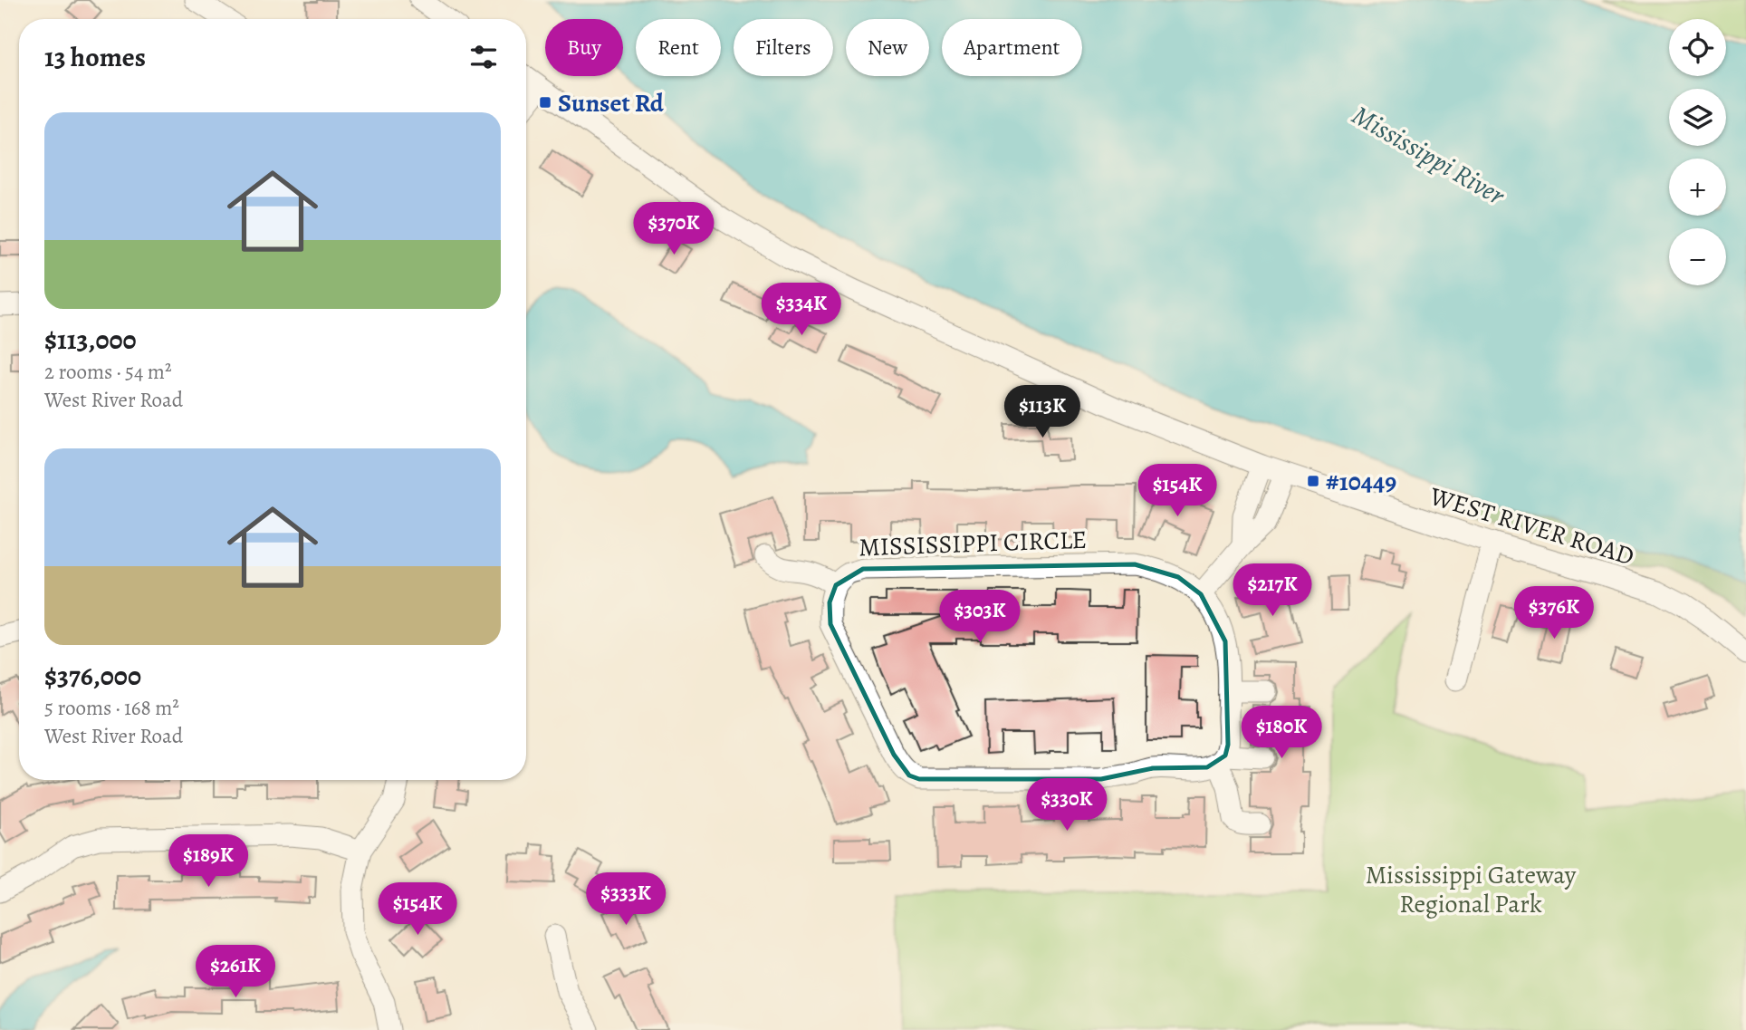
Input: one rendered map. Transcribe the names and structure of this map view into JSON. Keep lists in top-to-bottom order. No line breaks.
{"streets":{"street":["WEST RIVER ROAD","MISSISSIPPI CIRCLE"]},"water":["Mississippi River"],"parks":["Mississippi Gateway Regional Park"],"places":{"transit":["Sunset Rd","#10449"]},"page":{"map_buttons":["+","−"],"chip":["Buy","Rent","Filters","New","Apartment"],"heading":"13 homes","list":[{"name":"$113,000","note":"2 rooms · 54 m² · West River Road"},{"name":"$376,000","note":"5 rooms · 168 m² · West River Road"}],"price":["$370K","$334K","$113K","$154K","$217K","$376K","$303K","$180K","$330K","$189K","$333K","$154K","$261K"]}}
